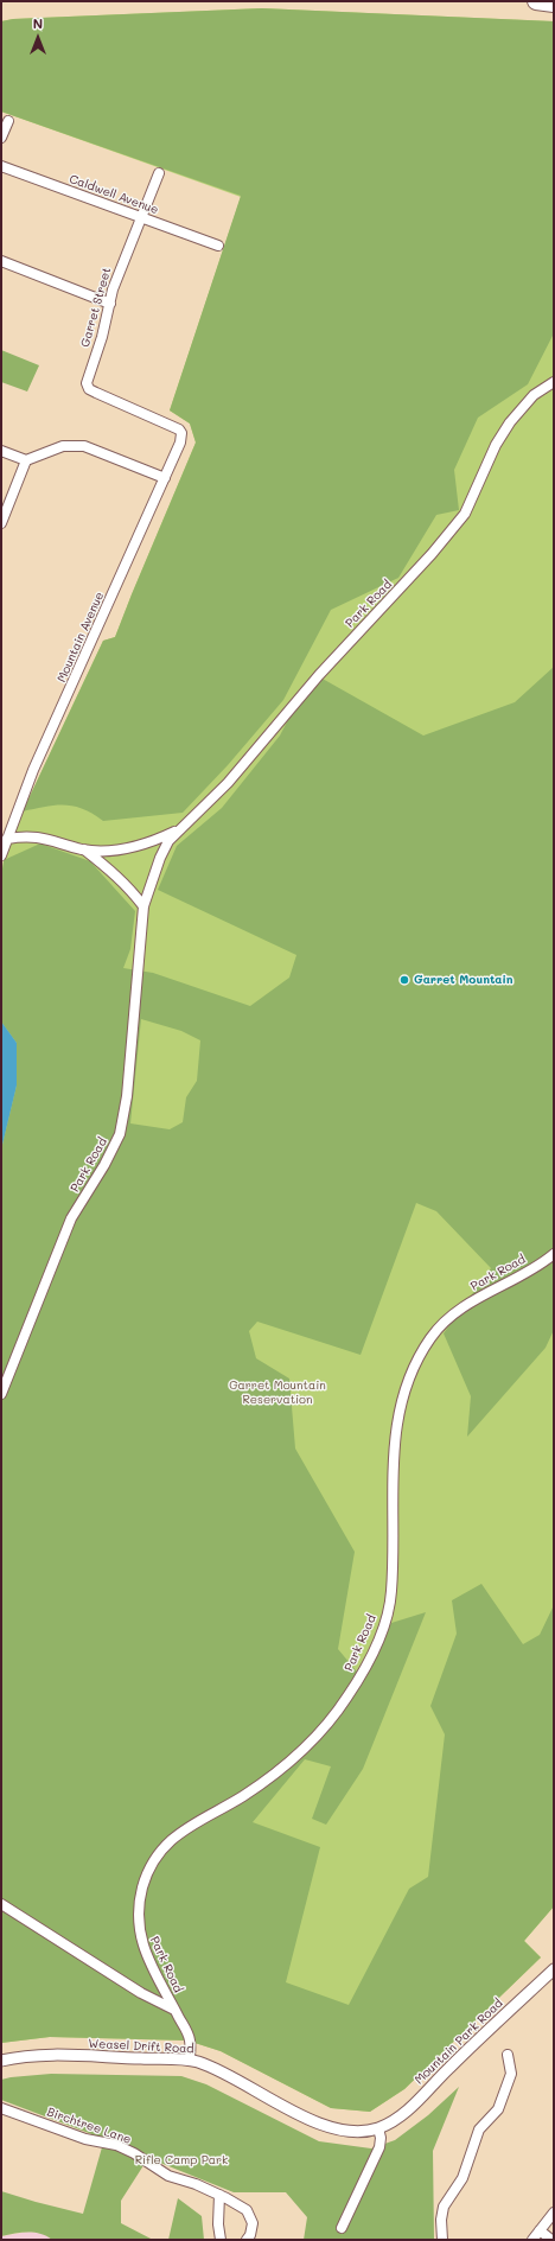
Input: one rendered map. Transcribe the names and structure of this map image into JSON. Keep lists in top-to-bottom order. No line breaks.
{"streets":{"street":["Caldwell Avenue","Garret Street","Park Road","Mountain Avenue","Mountain Park Road","Weasel Drift Road","Birchtree Lane"]},"crossings":[["Caldwell Avenue","Garret Street"],["Garret Street","Mountain Avenue"],["Park Road","Mountain Avenue"],["Park Road","Weasel Drift Road"],["Mountain Park Road","Weasel Drift Road"]],"parks":["Garret Mountain Reservation","Rifle Camp Park"],"places":["Garret Mountain"],"north":"top"}
